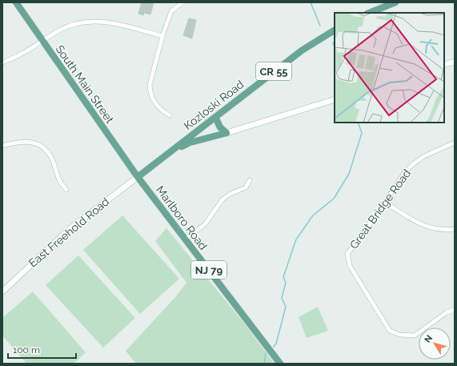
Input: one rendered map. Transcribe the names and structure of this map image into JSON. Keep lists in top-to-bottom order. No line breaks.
{"streets":{"main road":["CR 55","South Main Street","Kozloski Road","Marlboro Road","East Freehold Road","NJ 79"],"street":["Great Bridge Road"]},"crossings":[["South Main Street","Kozloski Road"],["South Main Street","Marlboro Road"],["South Main Street","East Freehold Road"],["Kozloski Road","Marlboro Road"],["Kozloski Road","East Freehold Road"],["Marlboro Road","East Freehold Road"]],"scale_bar":"100 m","north":"top left"}
